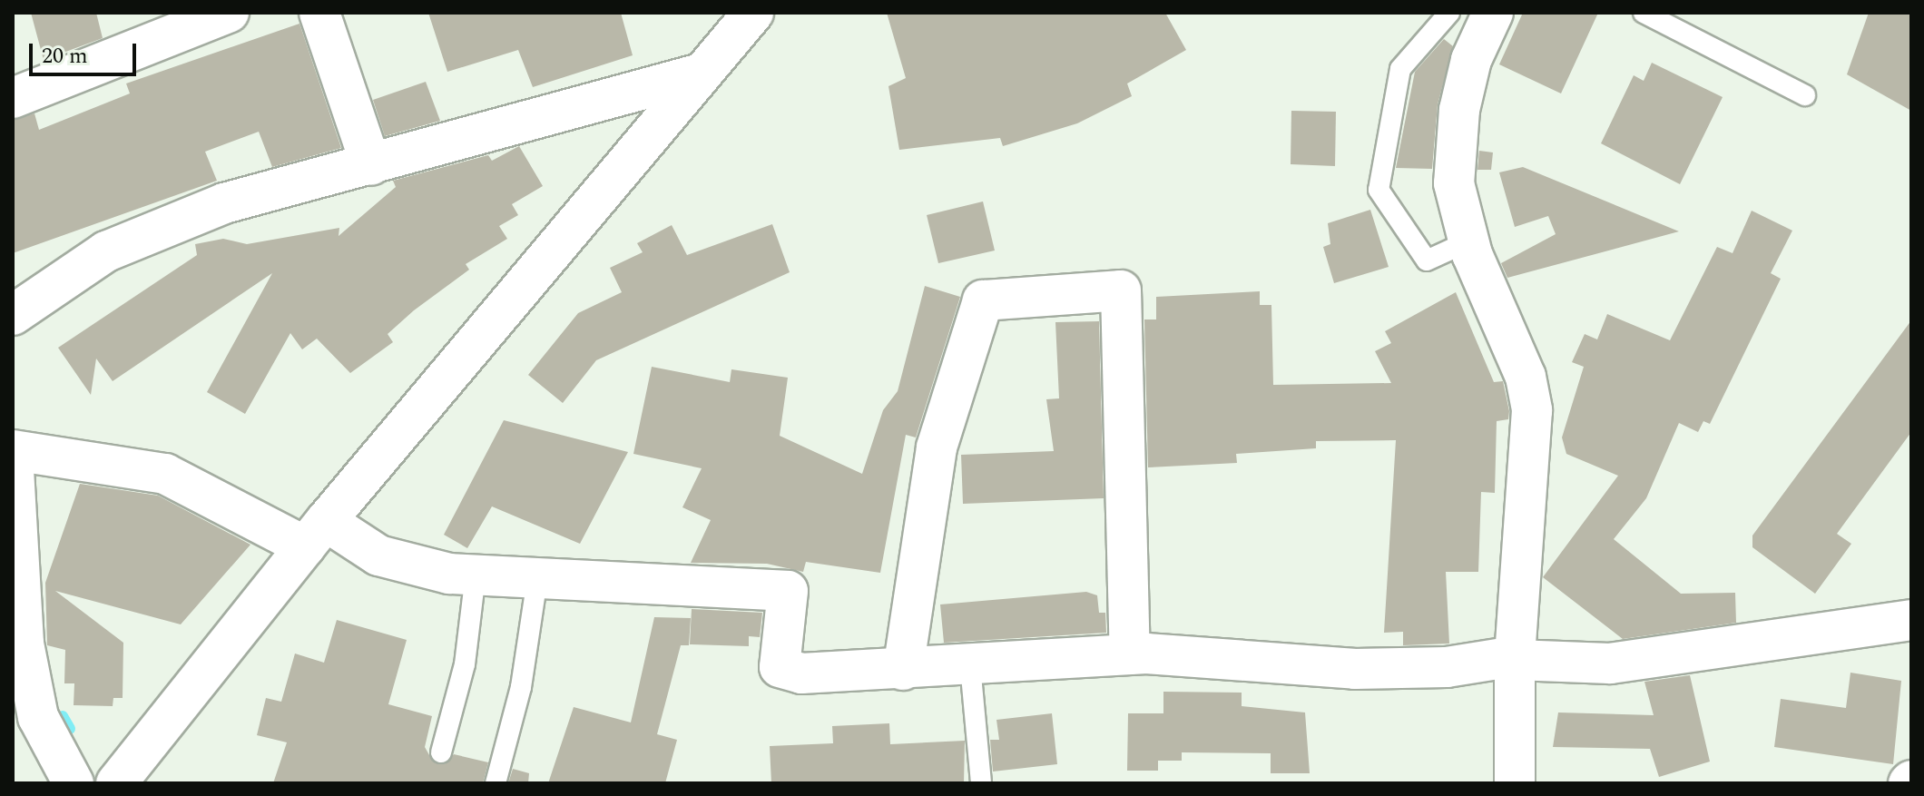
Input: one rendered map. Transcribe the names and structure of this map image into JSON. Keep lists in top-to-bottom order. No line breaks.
{"scale_bar":"20 m"}
